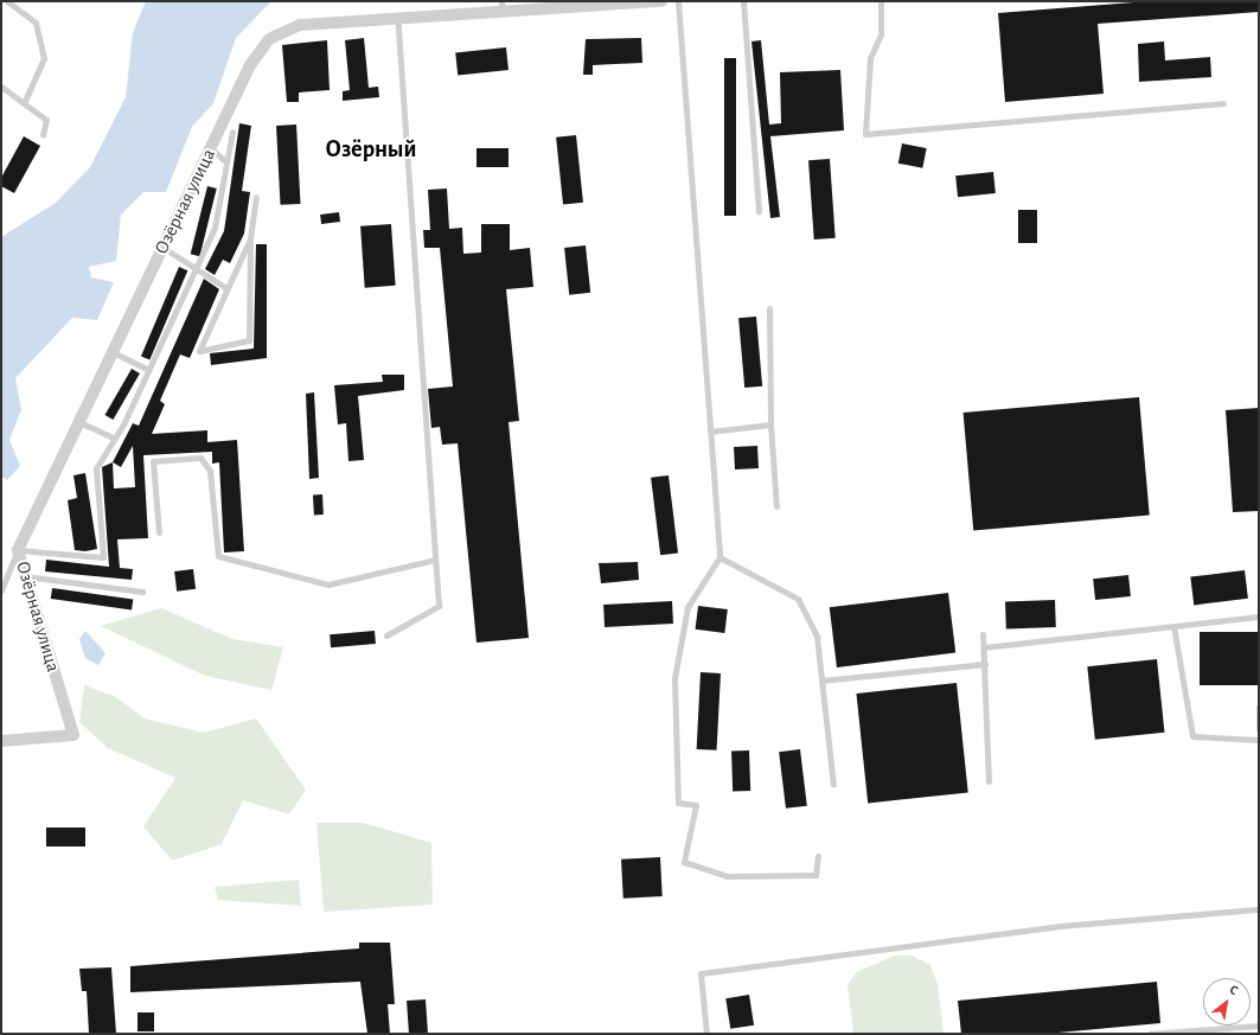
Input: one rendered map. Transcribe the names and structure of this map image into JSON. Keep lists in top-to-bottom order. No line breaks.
{"streets":{"street":["Озёрная улица"]},"districts":["Озёрный"],"north":"top right"}
